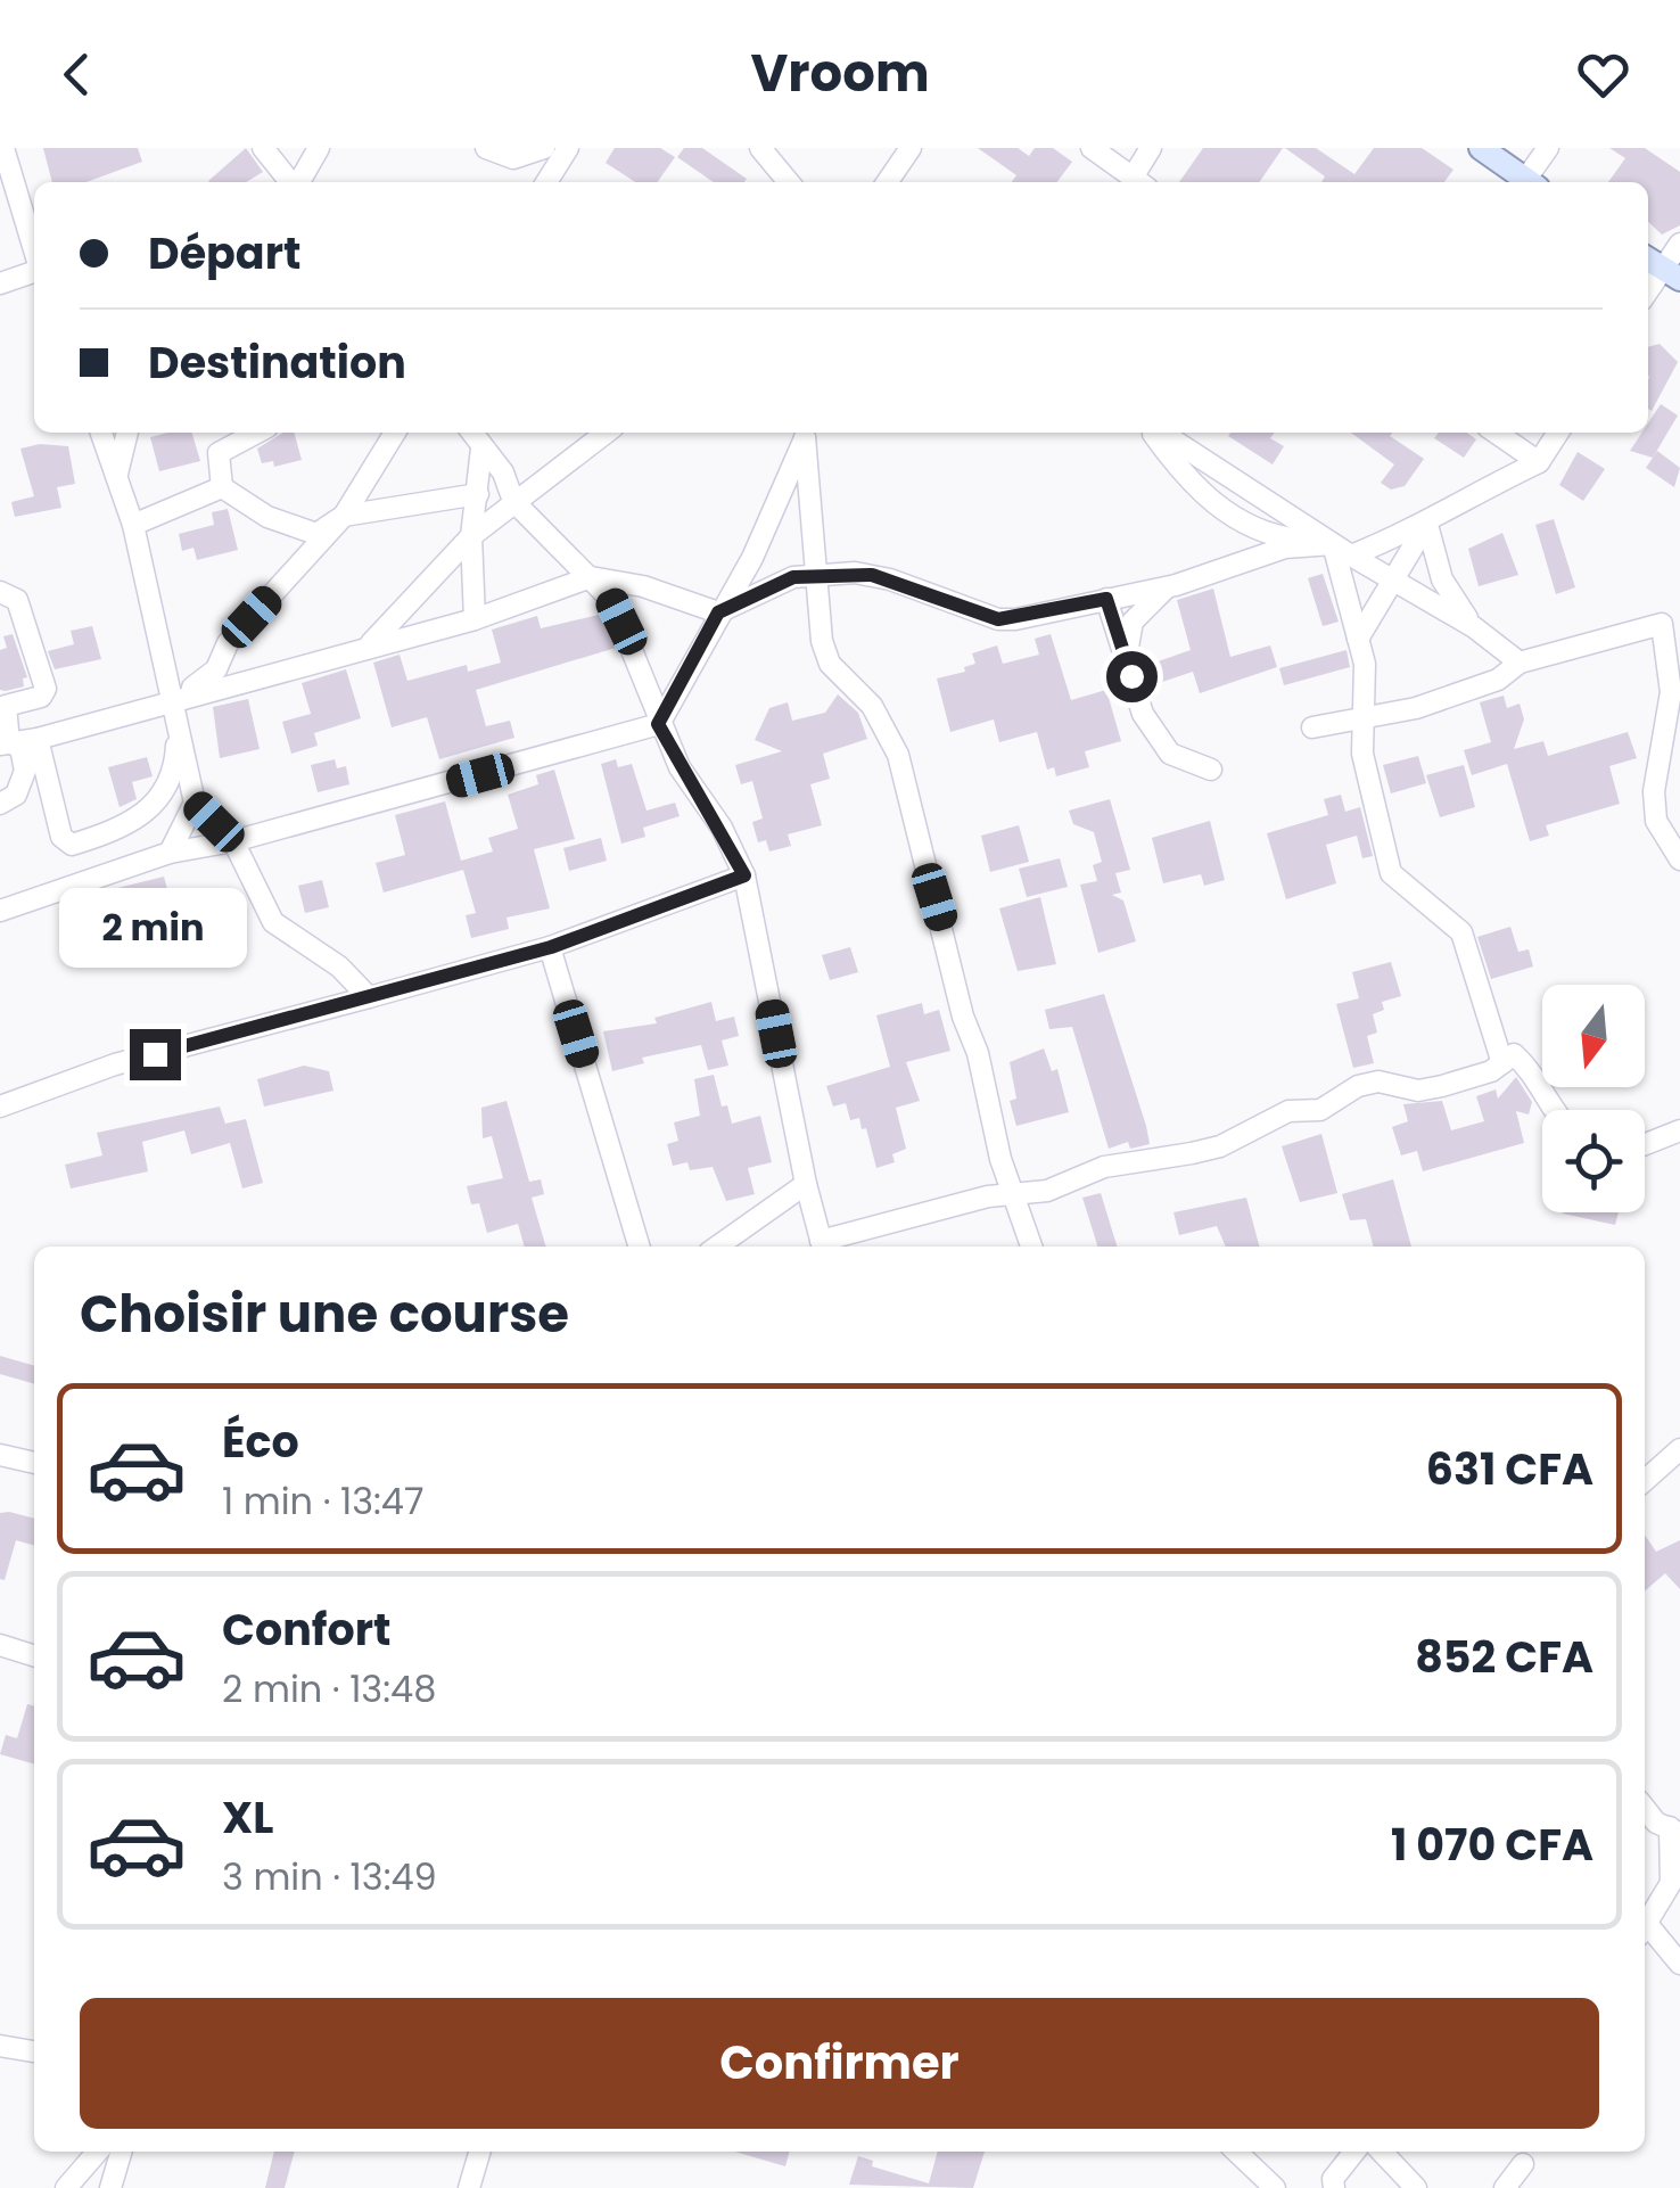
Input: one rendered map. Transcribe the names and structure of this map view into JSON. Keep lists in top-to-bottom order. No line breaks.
{"north":"bottom","page":{"header":"Vroom","banner":["Départ","Destination"],"bubble":"2 min","heading":"Choisir une course","list":[{"name":"Éco","note":"1 min · 13:47","value":"631 CFA"},{"name":"Confort","note":"2 min · 13:48","value":"852 CFA"},{"name":"XL","note":"3 min · 13:49","value":"1 070 CFA"}],"buttons":"Confirmer"}}
